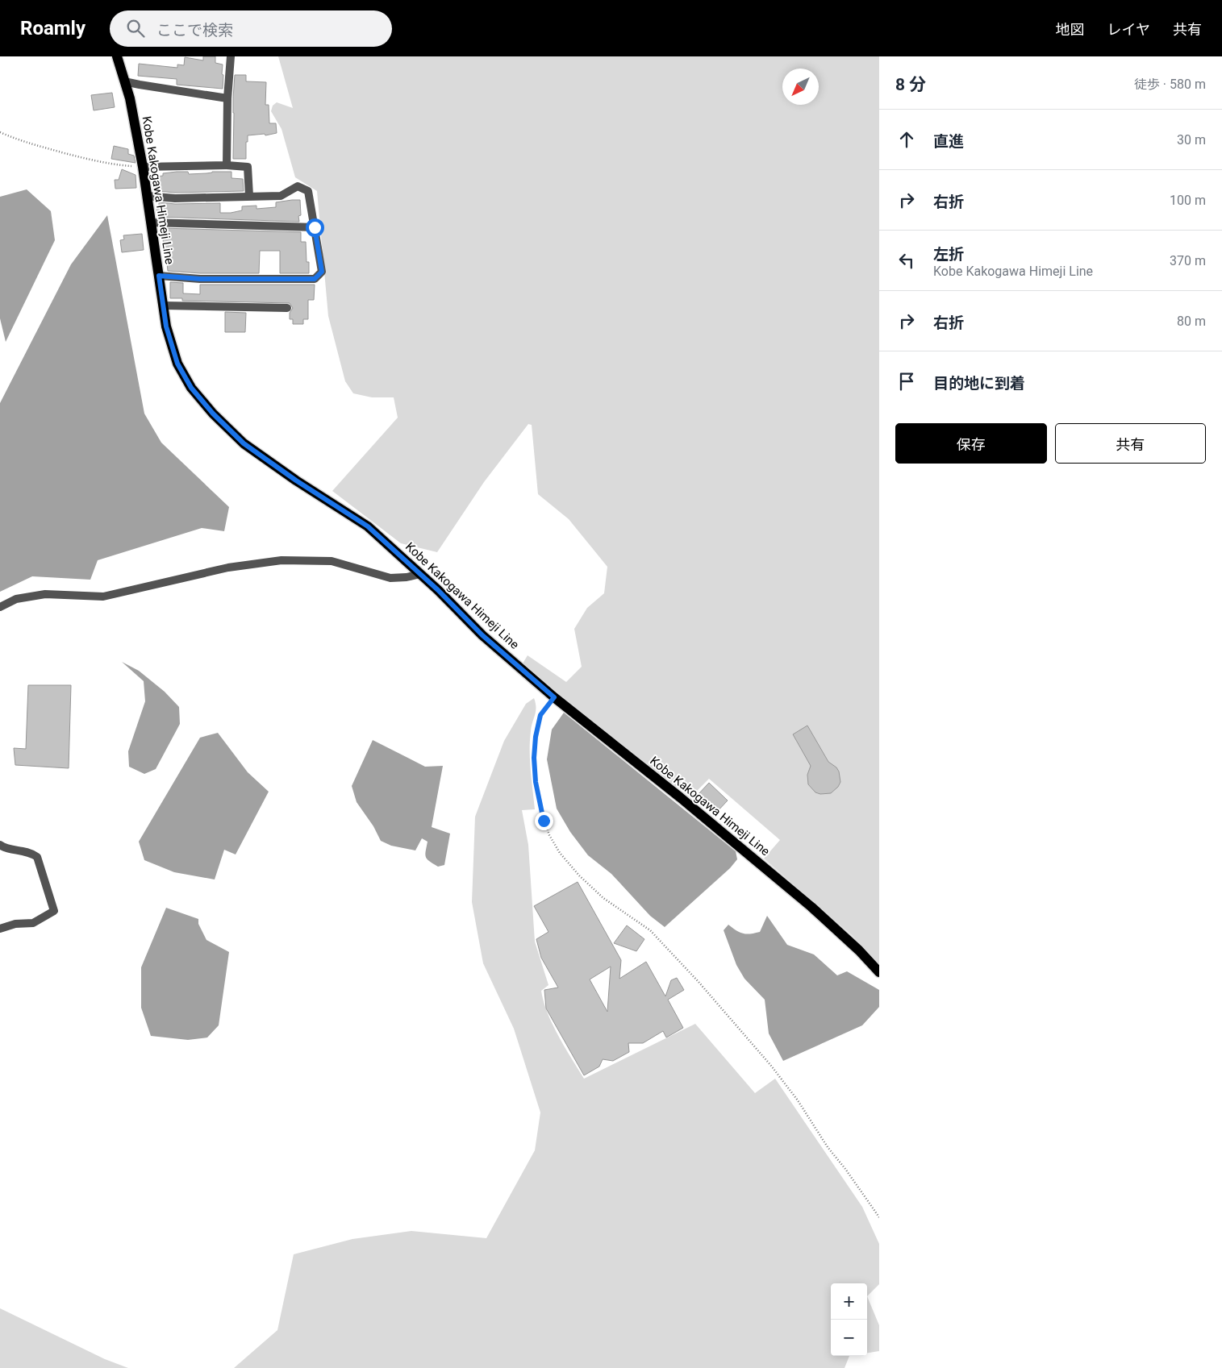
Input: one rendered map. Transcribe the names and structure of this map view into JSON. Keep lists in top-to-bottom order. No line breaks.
{"streets":{"main road":["Kobe Kakogawa Himeji Line"]},"north":"bottom left","page":{"header":"Roamly","search":"ここで検索","nav":["地図","レイヤ","共有"],"heading":["8 分","徒歩 · 580 m"],"list":[["直進","30 m"],["右折","100 m"],["左折","Kobe Kakogawa Himeji Line","370 m"],["右折","80 m"],"目的地に到着"],"buttons":["保存","共有"],"map_buttons":["+","−"]}}
